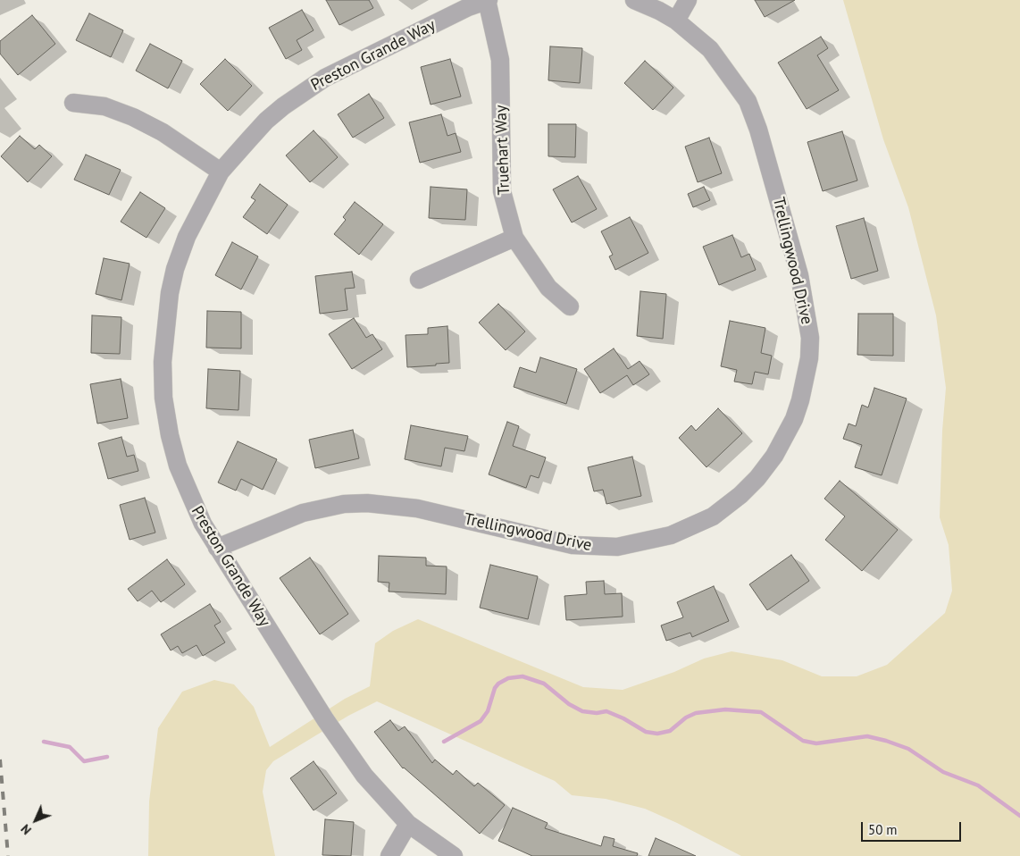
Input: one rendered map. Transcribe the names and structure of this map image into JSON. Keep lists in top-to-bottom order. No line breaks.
{"streets":{"street":["Preston Grande Way","Truehart Way","Trellingwood Drive"]},"crossings":[["Preston Grande Way","Truehart Way"],["Preston Grande Way","Trellingwood Drive"]],"scale_bar":"50 m","north":"bottom left"}
